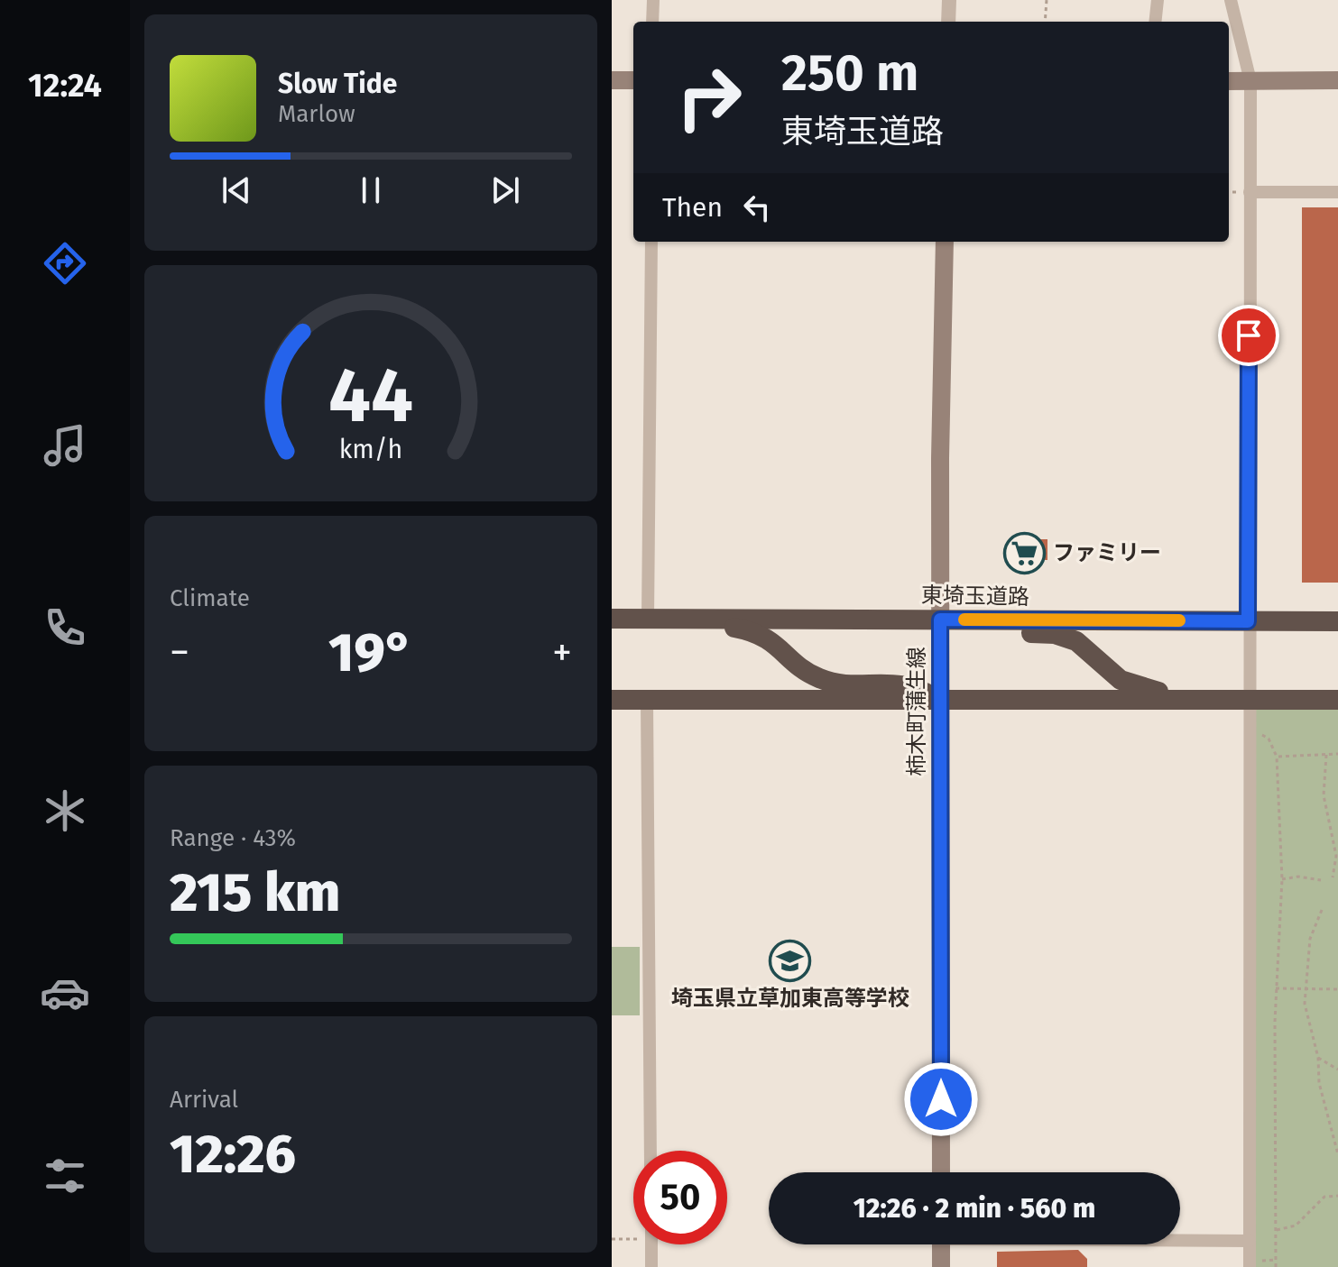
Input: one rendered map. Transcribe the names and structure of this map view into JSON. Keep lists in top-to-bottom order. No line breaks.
{"streets":{"highway":["東埼玉道路"],"main road":["柿木町蒲生線"]},"crossings":[["東埼玉道路","柿木町蒲生線"]],"places":{"supermarket":["ファミリー"],"school or university":["埼玉県立草加東高等学校"]},"page":{"tabs":"12:24","turn":["250 m","東埼玉道路"],"song":["Slow Tide","Marlow"],"then":"Then","tile":["Climate",["Range · 43%","215 km"],["Arrival","12:26"]],"heat":["−","19°","+"],"limit":"50","trip":"12:26 · 2 min · 560 m","gauge":["44","km/h"]}}
